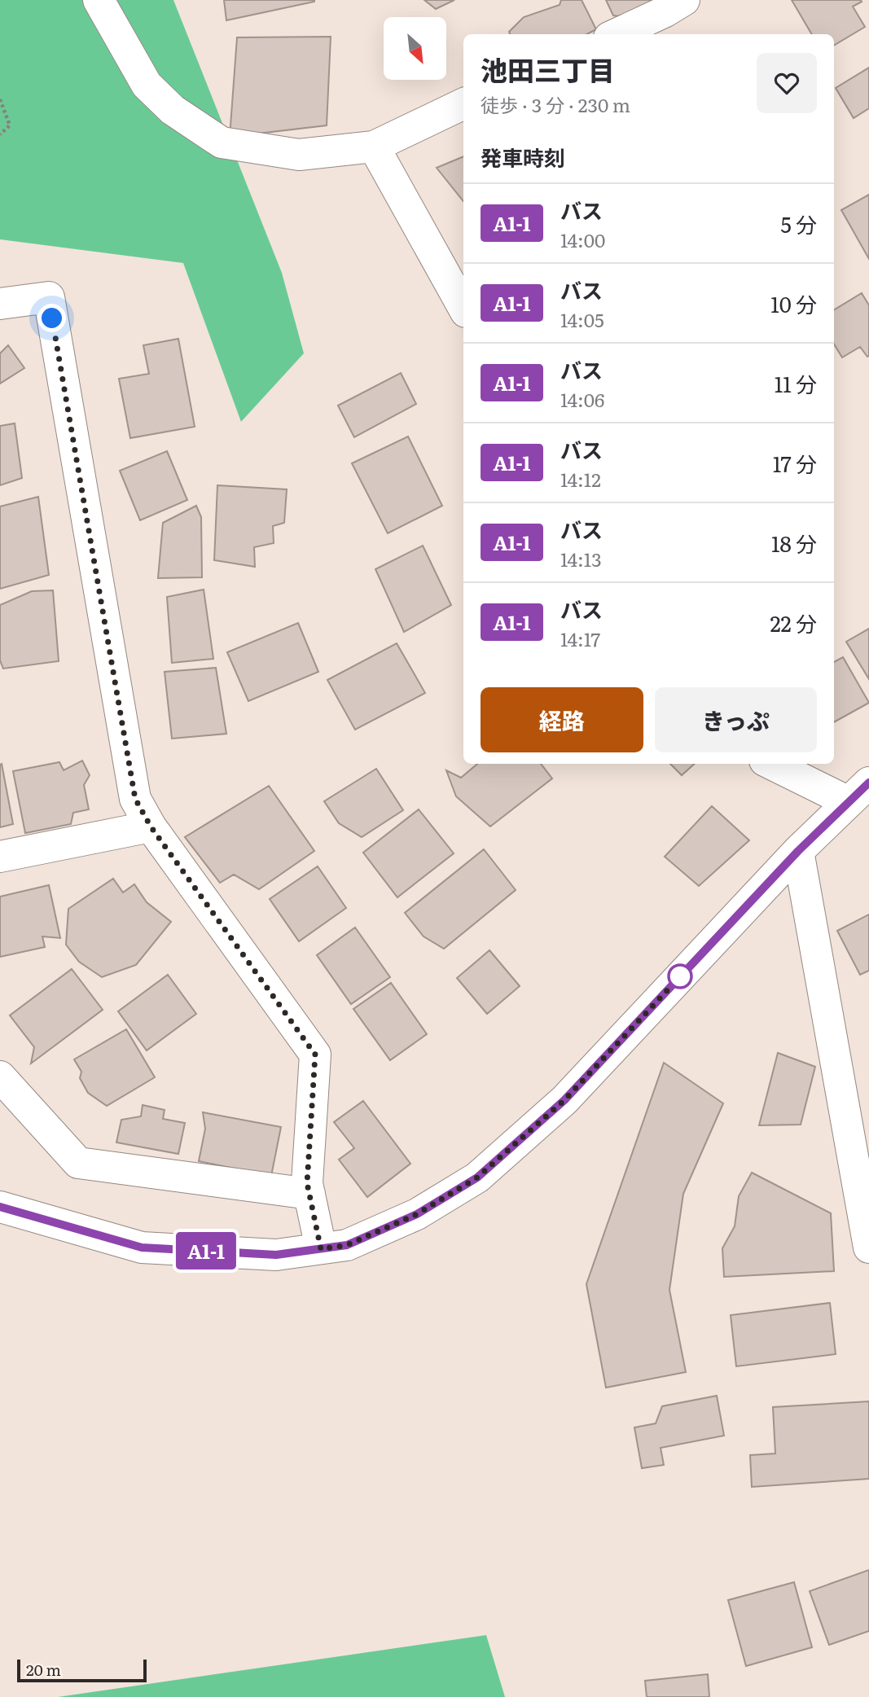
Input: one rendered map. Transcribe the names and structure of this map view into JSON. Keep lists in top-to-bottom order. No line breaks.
{"lines":["bus line A1-1"],"scale_bar":"20 m","north":"bottom right","page":{"on_map":"A1-1","heading":[["池田三丁目","徒歩 · 3 分 · 230 m"],"発車時刻"],"list":[{"mark":"A1-1","name":"バス","note":"14:00","value":"5 分"},{"mark":"A1-1","name":"バス","note":"14:05","value":"10 分"},{"mark":"A1-1","name":"バス","note":"14:06","value":"11 分"},{"mark":"A1-1","name":"バス","note":"14:12","value":"17 分"},{"mark":"A1-1","name":"バス","note":"14:13","value":"18 分"},{"mark":"A1-1","name":"バス","note":"14:17","value":"22 分"}],"buttons":["経路","きっぷ"],"scale":"20 m"}}
